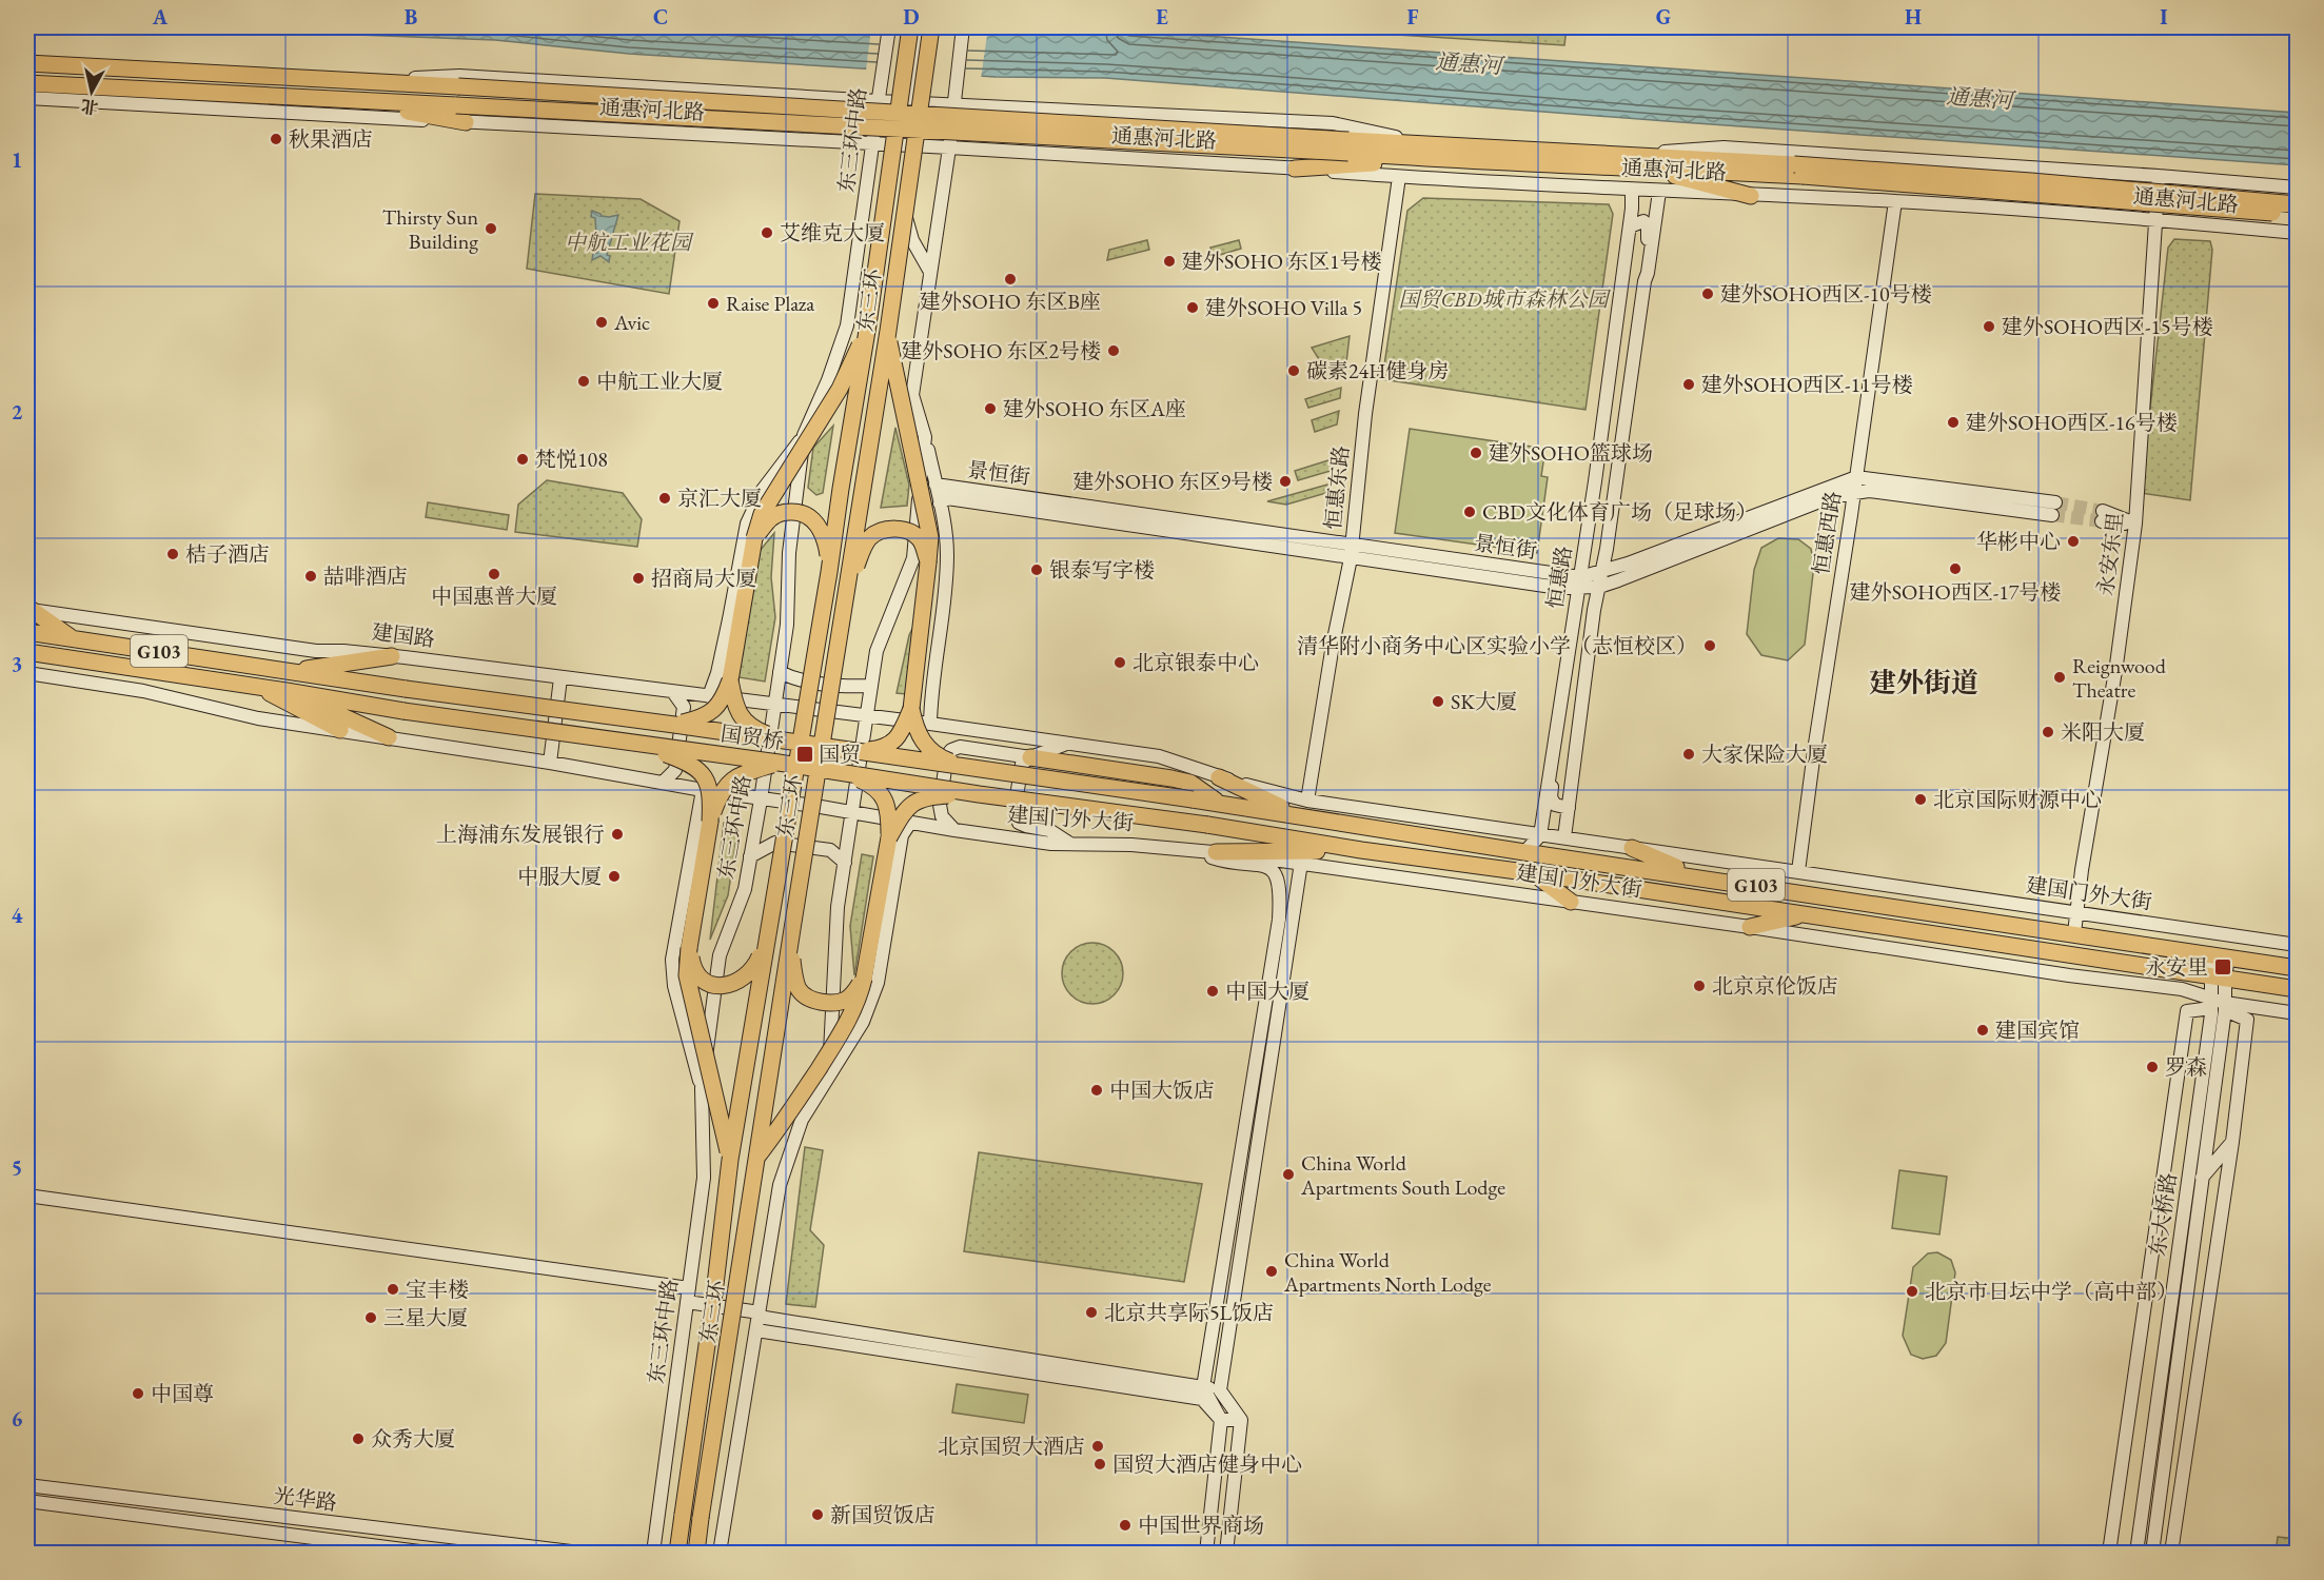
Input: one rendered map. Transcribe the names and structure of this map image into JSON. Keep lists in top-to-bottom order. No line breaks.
{"streets":{"highway":["通惠河北路","东三环","G103","国贸桥","建国门外大街"],"street":["东三环中路","景恒街","恒惠东路","恒惠西路","永安东里","恒惠路","建国路","东大桥路","光华路"]},"crossings":[["通惠河北路","东三环中路"],["通惠河北路","恒惠东路"],["通惠河北路","恒惠西路"],["通惠河北路","永安东里"],["通惠河北路","恒惠路"],["东三环中路","建国路"],["东三环中路","建国门外大街"],["景恒街","恒惠东路"],["景恒街","恒惠西路"],["景恒街","恒惠路"],["恒惠东路","建国门外大街"],["恒惠西路","建国门外大街"],["永安东里","建国门外大街"],["恒惠路","建国门外大街"],["建国路","建国门外大街"],["G103","国贸桥"],["国贸桥","建国门外大街"],["建国门外大街","东大桥路"]],"districts":["建外街道"],"water":["通惠河"],"parks":["中航工业花园","国贸CBD城市森林公园"],"places":{"other":["秋果酒店","Thirsty Sun Building","艾维克大厦","建外SOHO 东区1号楼","建外SOHO 东区B座","建外SOHO西区-10号楼","Raise Plaza","建外SOHO Villa 5","Avic","建外SOHO西区-15号楼","建外SOHO 东区2号楼","碳素24H健身房","中航工业大厦","建外SOHO西区-11号楼","建外SOHO 东区A座","建外SOHO西区-16号楼","建外SOHO篮球场","梵悦108","建外SOHO 东区9号楼","京汇大厦","CBD文化体育广场（足球场）","华彬中心","桔子酒店","建外SOHO西区-17号楼","银泰写字楼","中国惠普大厦","喆啡酒店","招商局大厦","清华附小商务中心区实验小学（志恒校区）","北京银泰中心","Reignwood Theatre","SK大厦","米阳大厦","大家保险大厦","北京国际财源中心","上海浦东发展银行","中服大厦","北京京伦饭店","中国大厦","建国宾馆","罗森","中国大饭店","China World Apartments South Lodge","China World Apartments North Lodge","宝丰楼","北京市日坛中学（高中部）","北京共享际5L饭店","三星大厦","中国尊","众秀大厦","北京国贸大酒店","国贸大酒店健身中心","新国贸饭店","中国世界商场"],"transit":["国贸","永安里"]},"north":"bottom","grid":{"columns":["A","B","C","D","E","F","G","H","I"],"rows":["1","2","3","4","5","6"]}}
